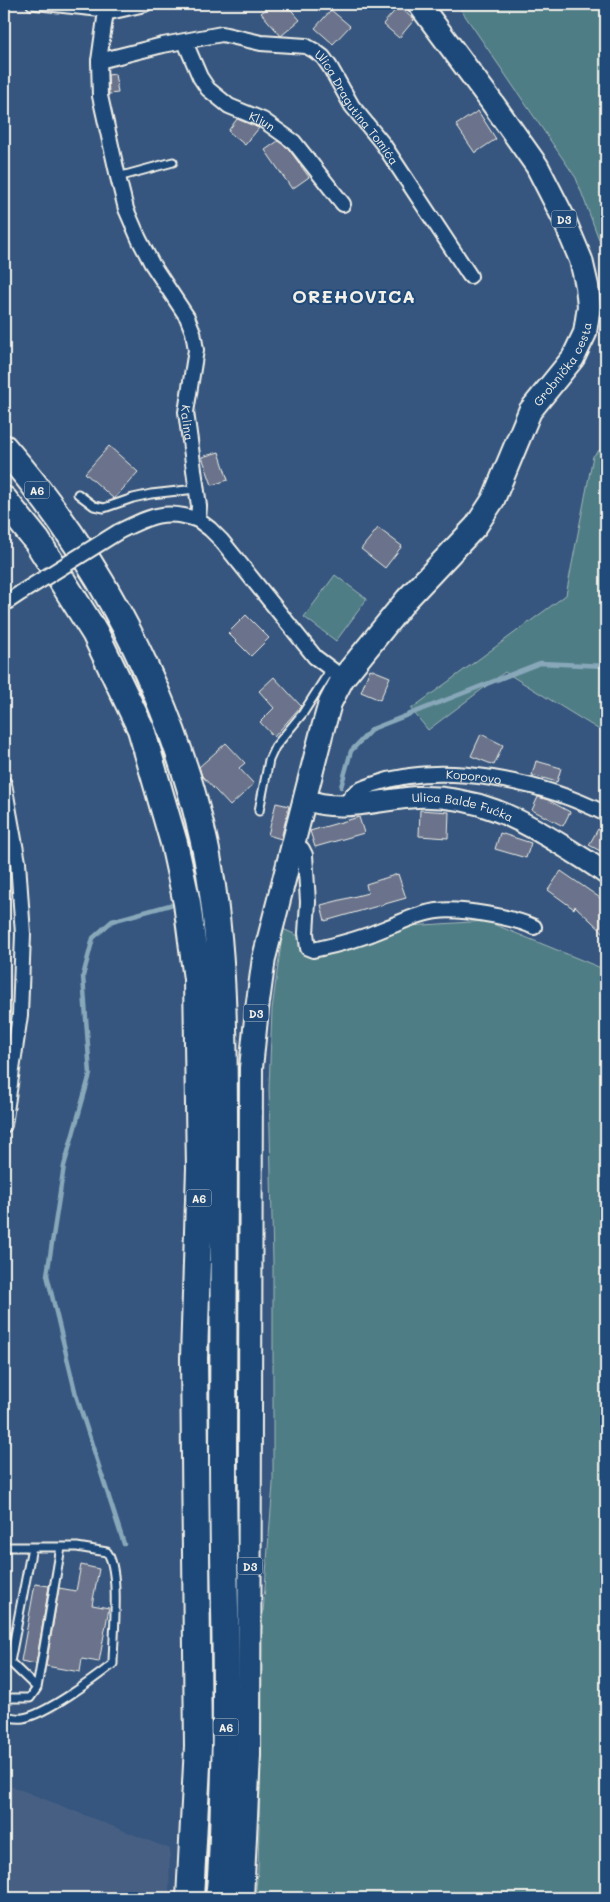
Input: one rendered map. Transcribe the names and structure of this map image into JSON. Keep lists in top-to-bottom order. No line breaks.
{"streets":{"highway":["A6"],"main road":["D3","Grobnička cesta","Ulica Balde Fućka"],"street":["Ulica Dragutina Tomića","Kljun","Kalina","Koporovo"]},"crossings":[["Ulica Dragutina Tomića","Kljun"],["Ulica Dragutina Tomića","Kalina"],["D3","Grobnička cesta"],["D3","Ulica Balde Fućka"],["Koporovo","Ulica Balde Fućka"]],"districts":["OREHOVICA"]}
